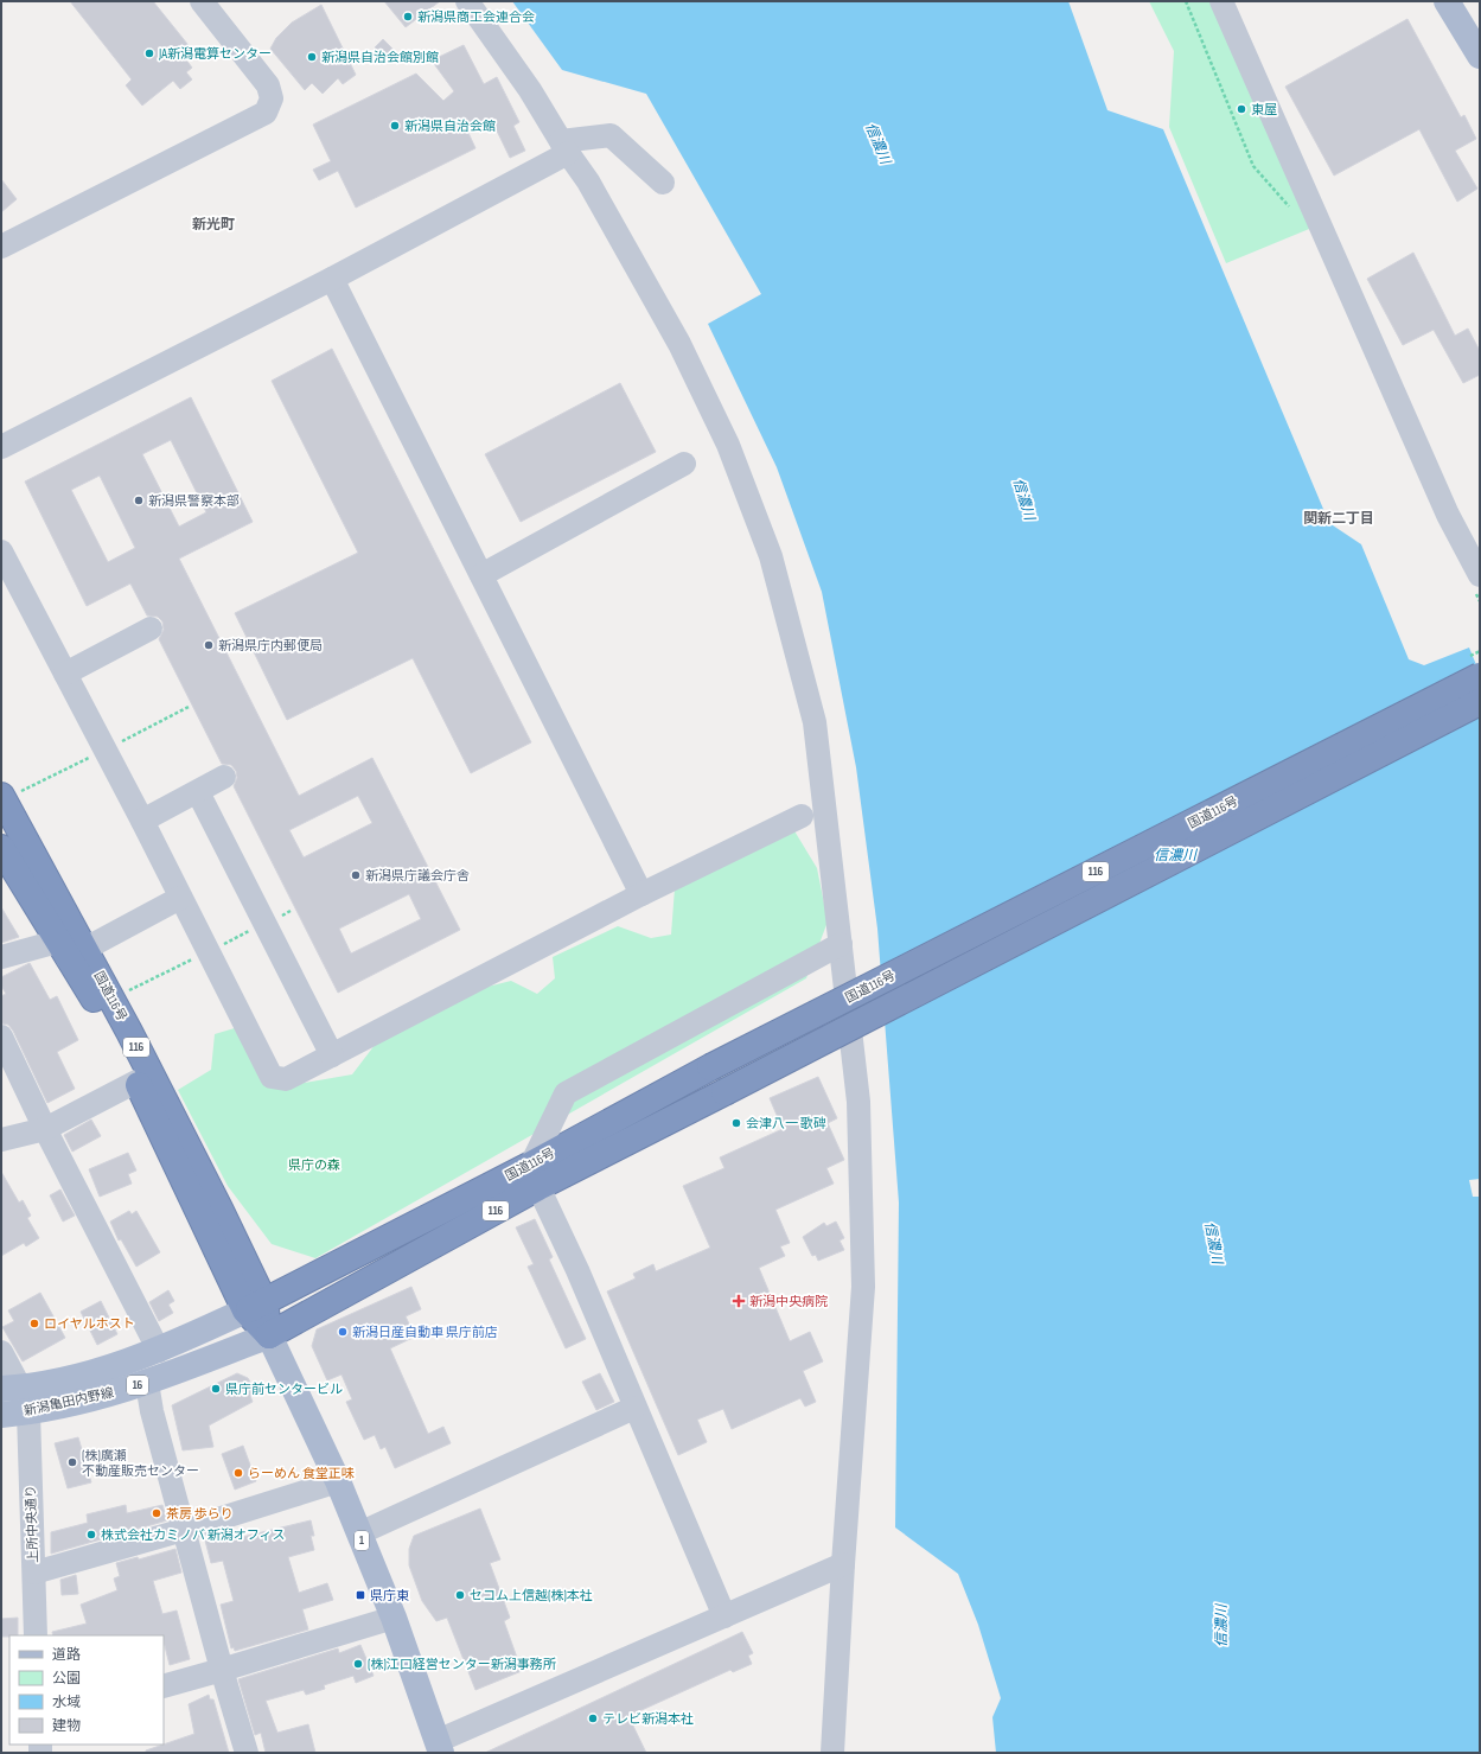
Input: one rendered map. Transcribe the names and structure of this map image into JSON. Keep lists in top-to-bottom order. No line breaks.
{"streets":{"highway":["国道116号","116"],"main road":["16","新潟亀田内野線","1"],"street":["上所中央通り"]},"crossings":[["国道116号","新潟亀田内野線"],["国道116号","1"],["新潟亀田内野線","上所中央通り"],["新潟亀田内野線","1"]],"districts":["新光町","関新二丁目"],"water":["信濃川"],"parks":["県庁の森"],"places":{"other":["新潟県商工会連合会","JA新潟電算センター","新潟県自治会館別館","東屋","新潟県自治会館","新潟県警察本部","新潟県庁内郵便局","新潟県庁議会庁舎","会津八一 歌碑","ロイヤルホスト","新潟日産自動車 県庁前店","県庁前センタービル","(株)廣瀬 不動産販売センター","らーめん 食堂正味","茶房 歩らり","株式会社カミノバ 新潟オフィス","セコム上信越(株)本社","(株)江口経営センター新潟事務所","テレビ新潟本社"],"health":["新潟中央病院"],"transit":["県庁東"]},"legend":["道路","公園","水域","建物"]}
